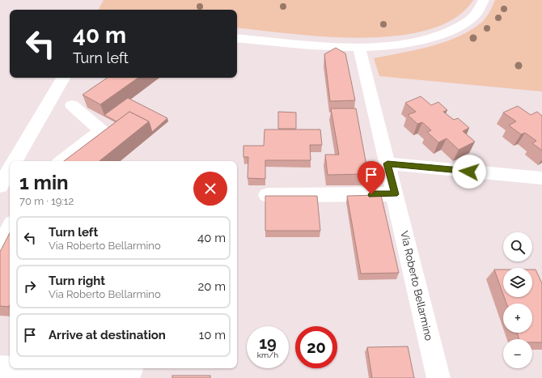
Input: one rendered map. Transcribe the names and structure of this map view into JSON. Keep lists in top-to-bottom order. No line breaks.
{"streets":{"street":["Via Roberto Bellarmino"]},"page":{"turn":["40 m","Turn left"],"heading":["1 min","70 m · 19:12"],"list":[{"name":"Turn left","note":"Via Roberto Bellarmino","value":"40 m"},{"name":"Turn right","note":"Via Roberto Bellarmino","value":"20 m"},{"name":"Arrive at destination","value":"10 m"}],"map_buttons":["+","−"],"speed":"19 km/h","limit":"20"}}
